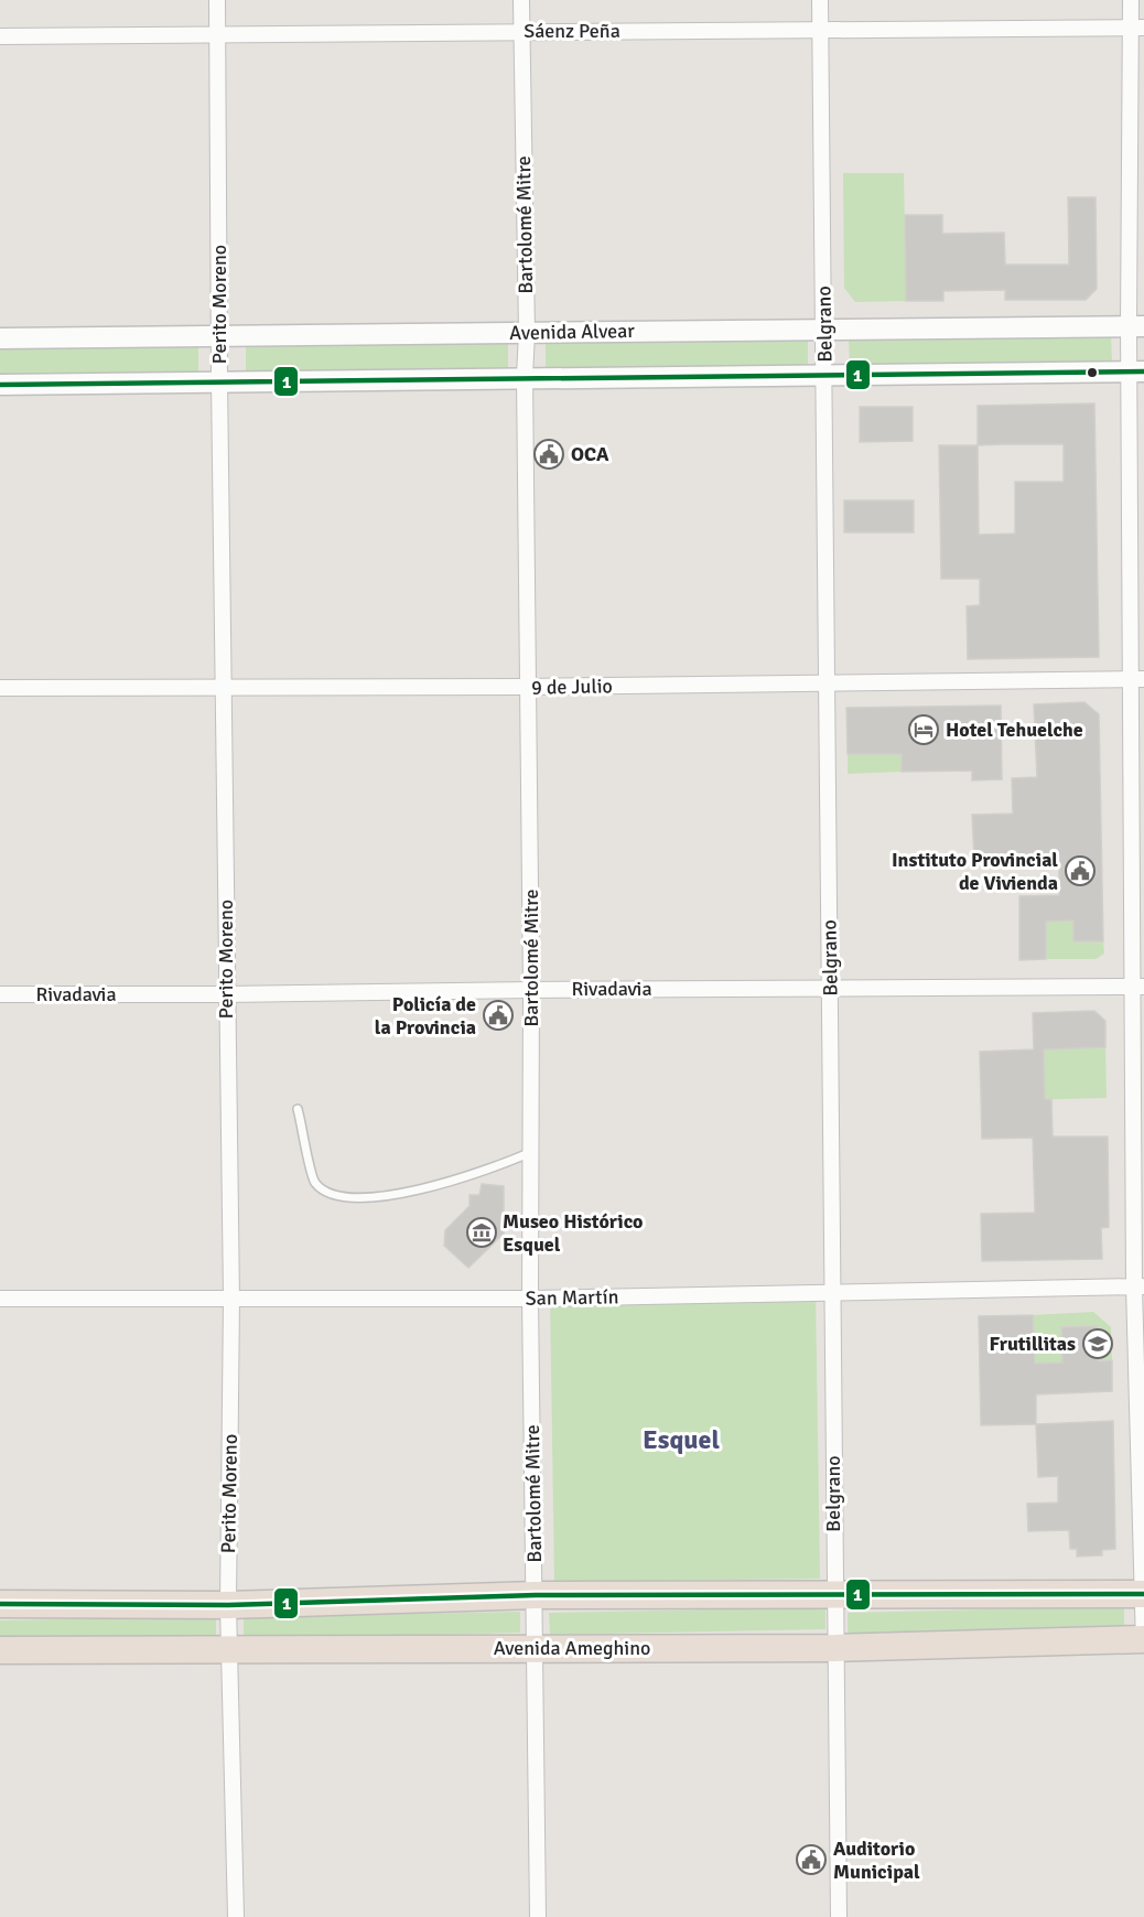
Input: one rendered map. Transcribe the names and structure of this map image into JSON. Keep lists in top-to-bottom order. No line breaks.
{"streets":{"highway":["Avenida Ameghino"],"main road":["Avenida Alvear"],"street":["Sáenz Peña","Bartolomé Mitre","Perito Moreno","Belgrano","9 de Julio","Rivadavia","San Martín"]},"crossings":[["Sáenz Peña","Bartolomé Mitre"],["Sáenz Peña","Perito Moreno"],["Sáenz Peña","Belgrano"],["Bartolomé Mitre","Avenida Alvear"],["Bartolomé Mitre","9 de Julio"],["Bartolomé Mitre","Rivadavia"],["Bartolomé Mitre","San Martín"],["Bartolomé Mitre","Avenida Ameghino"],["Perito Moreno","Avenida Alvear"],["Perito Moreno","9 de Julio"],["Perito Moreno","Rivadavia"],["Perito Moreno","San Martín"],["Perito Moreno","Avenida Ameghino"],["Belgrano","Avenida Alvear"],["Belgrano","9 de Julio"],["Belgrano","Rivadavia"],["Belgrano","San Martín"],["Belgrano","Avenida Ameghino"]],"districts":["Esquel"],"places":{"public building":["OCA","Instituto Provincial de Vivienda","Policía de la Provincia","Auditorio Municipal"],"hotel":["Hotel Tehuelche"],"museum":["Museo Histórico Esquel"],"school or university":["Frutillitas"]},"lines":["transit line 1"]}
